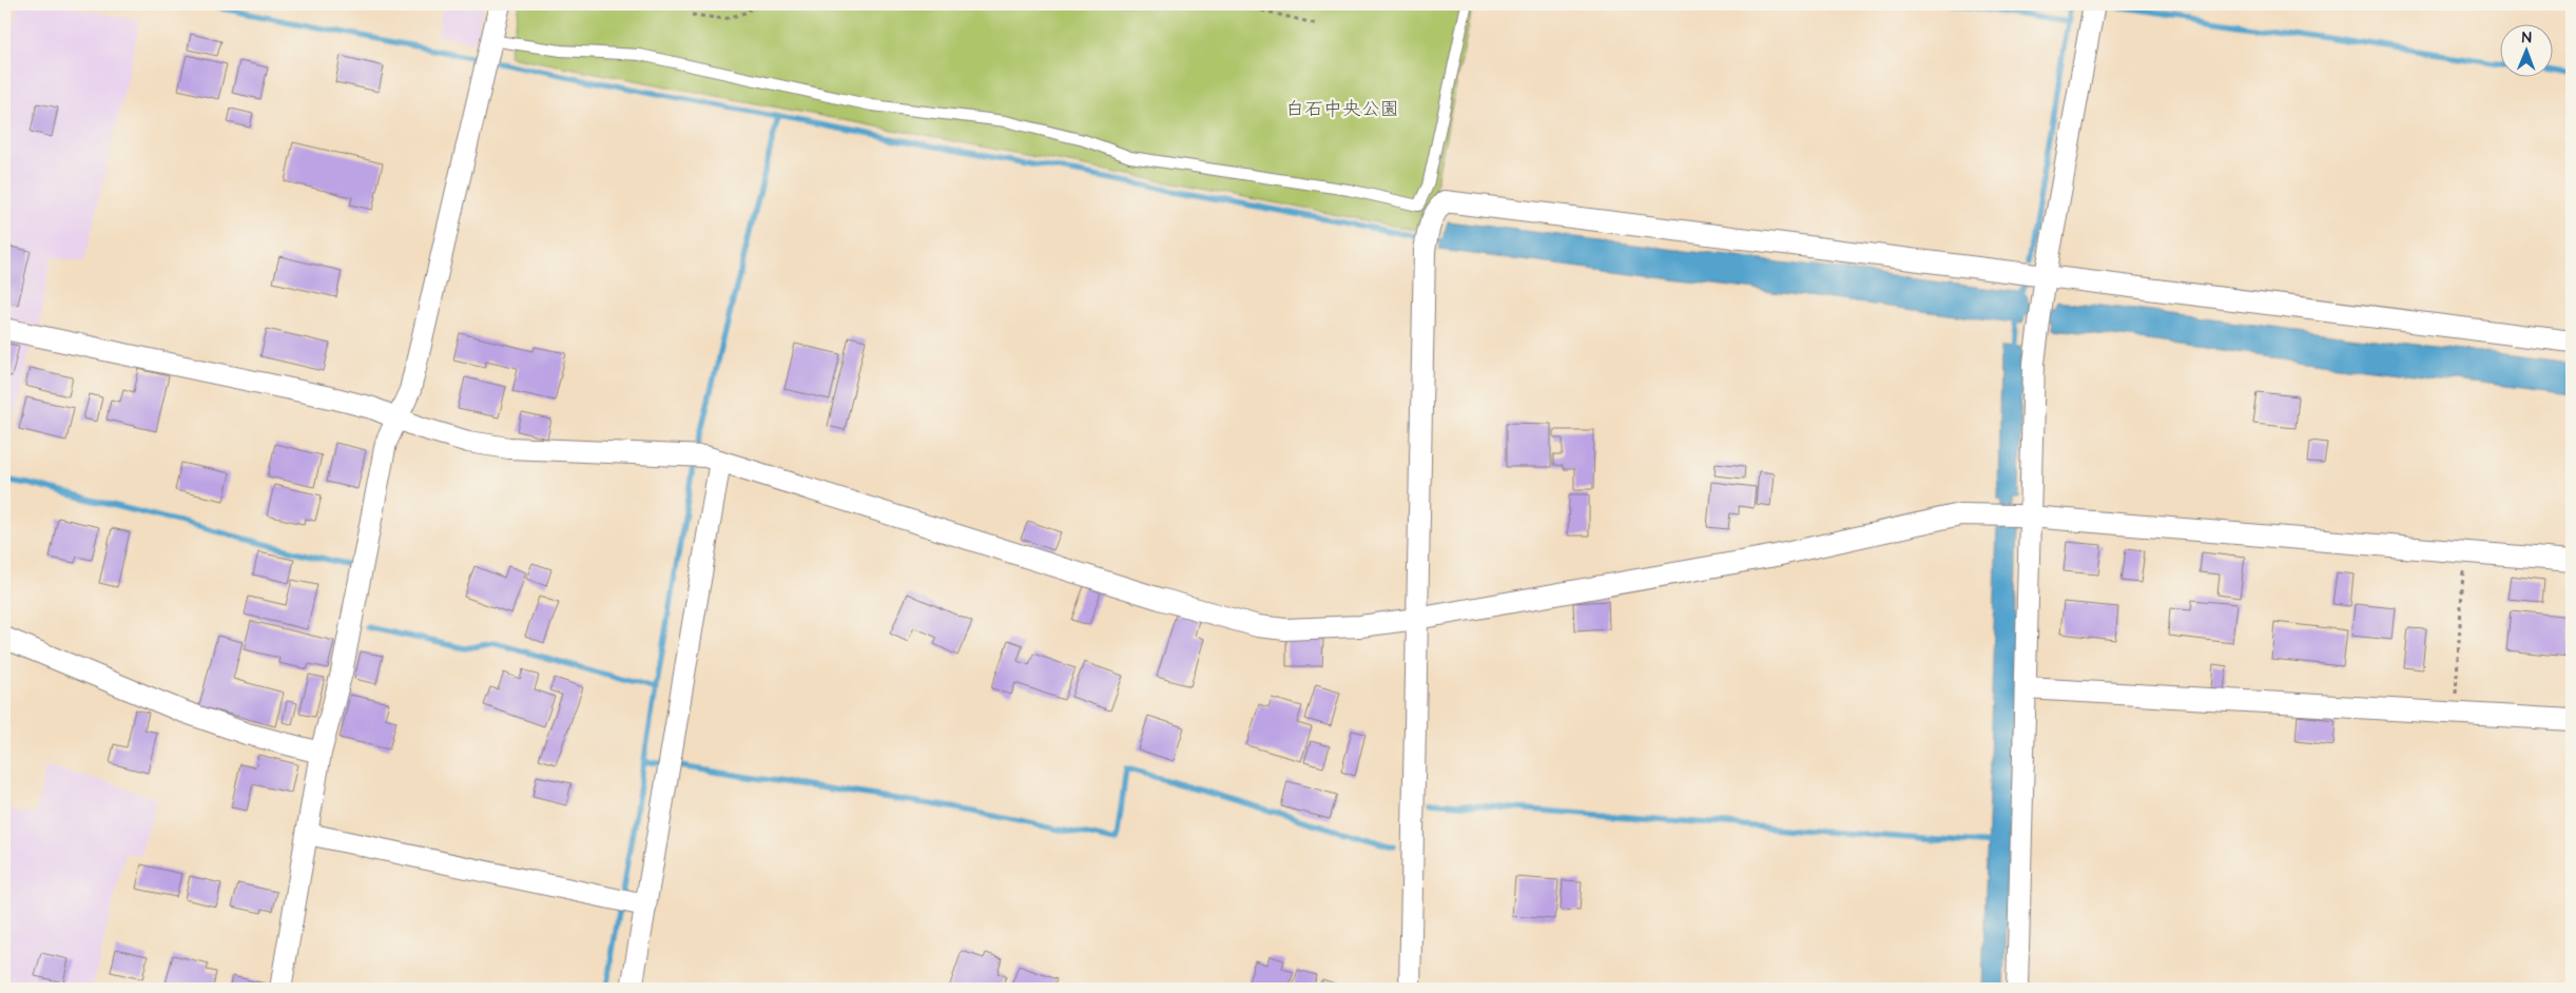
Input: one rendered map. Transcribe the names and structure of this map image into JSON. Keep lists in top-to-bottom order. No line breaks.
{"parks":["白石中央公園"],"north":"top"}
